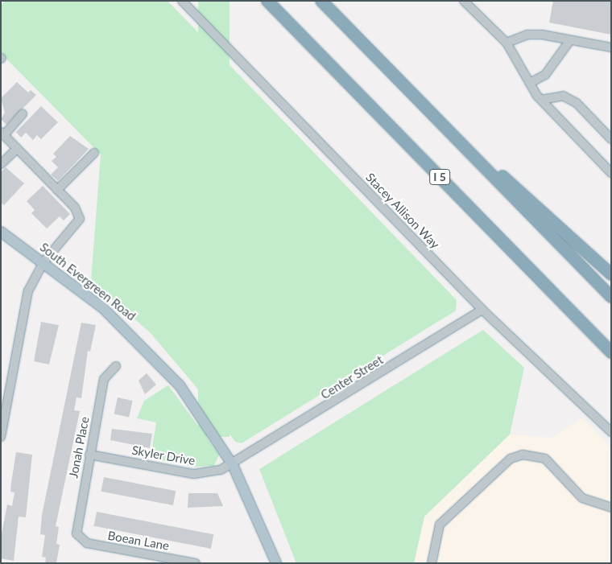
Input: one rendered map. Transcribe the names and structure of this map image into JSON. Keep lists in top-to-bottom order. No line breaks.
{"streets":{"highway":["I 5"],"main road":["South Evergreen Road"],"street":["Stacey Allison Way","Center Street","Jonah Place","Skyler Drive","Boean Lane"]},"crossings":[["Stacey Allison Way","Center Street"],["South Evergreen Road","Center Street"],["South Evergreen Road","Skyler Drive"],["Center Street","Skyler Drive"],["Jonah Place","Skyler Drive"],["Jonah Place","Boean Lane"]]}
